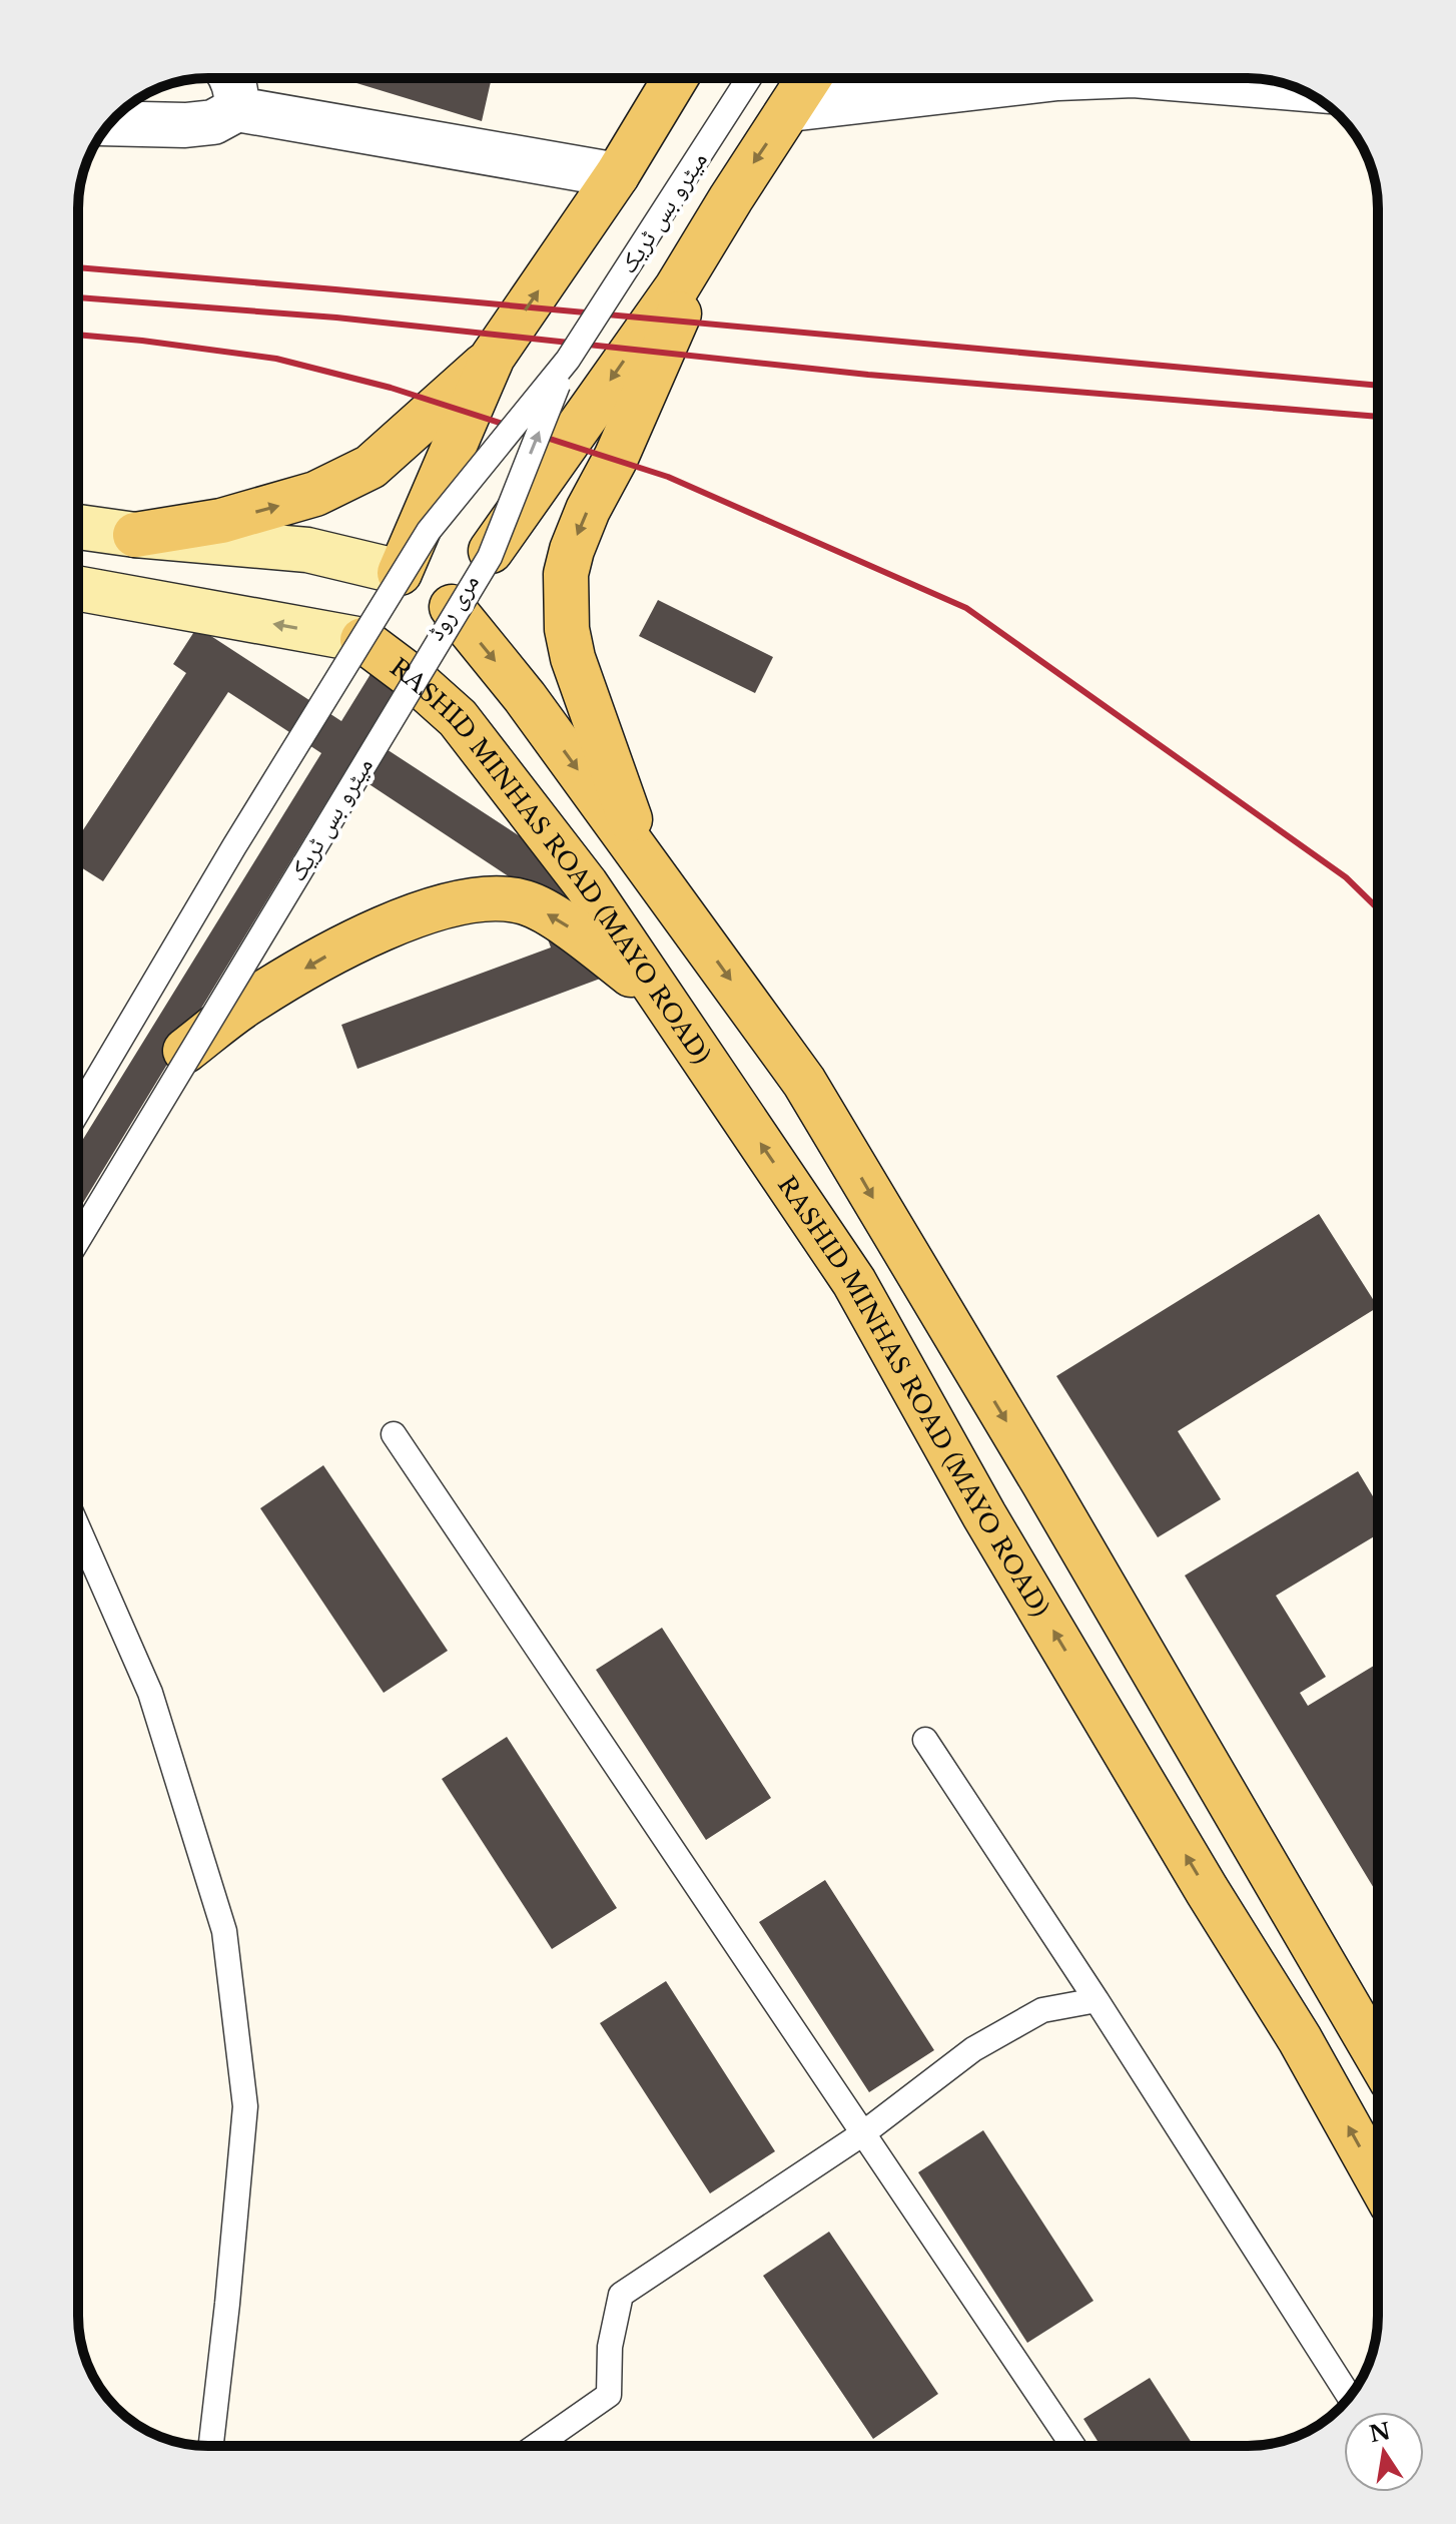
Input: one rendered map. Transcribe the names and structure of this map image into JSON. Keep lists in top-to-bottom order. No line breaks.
{"streets":{"main road":["مری روڈ","RASHID MINHAS ROAD (MAYO ROAD)"],"lane":["میٹرو بس ٹریک"]},"crossings":[["مری روڈ","RASHID MINHAS ROAD (MAYO ROAD)"]],"north":"top"}
